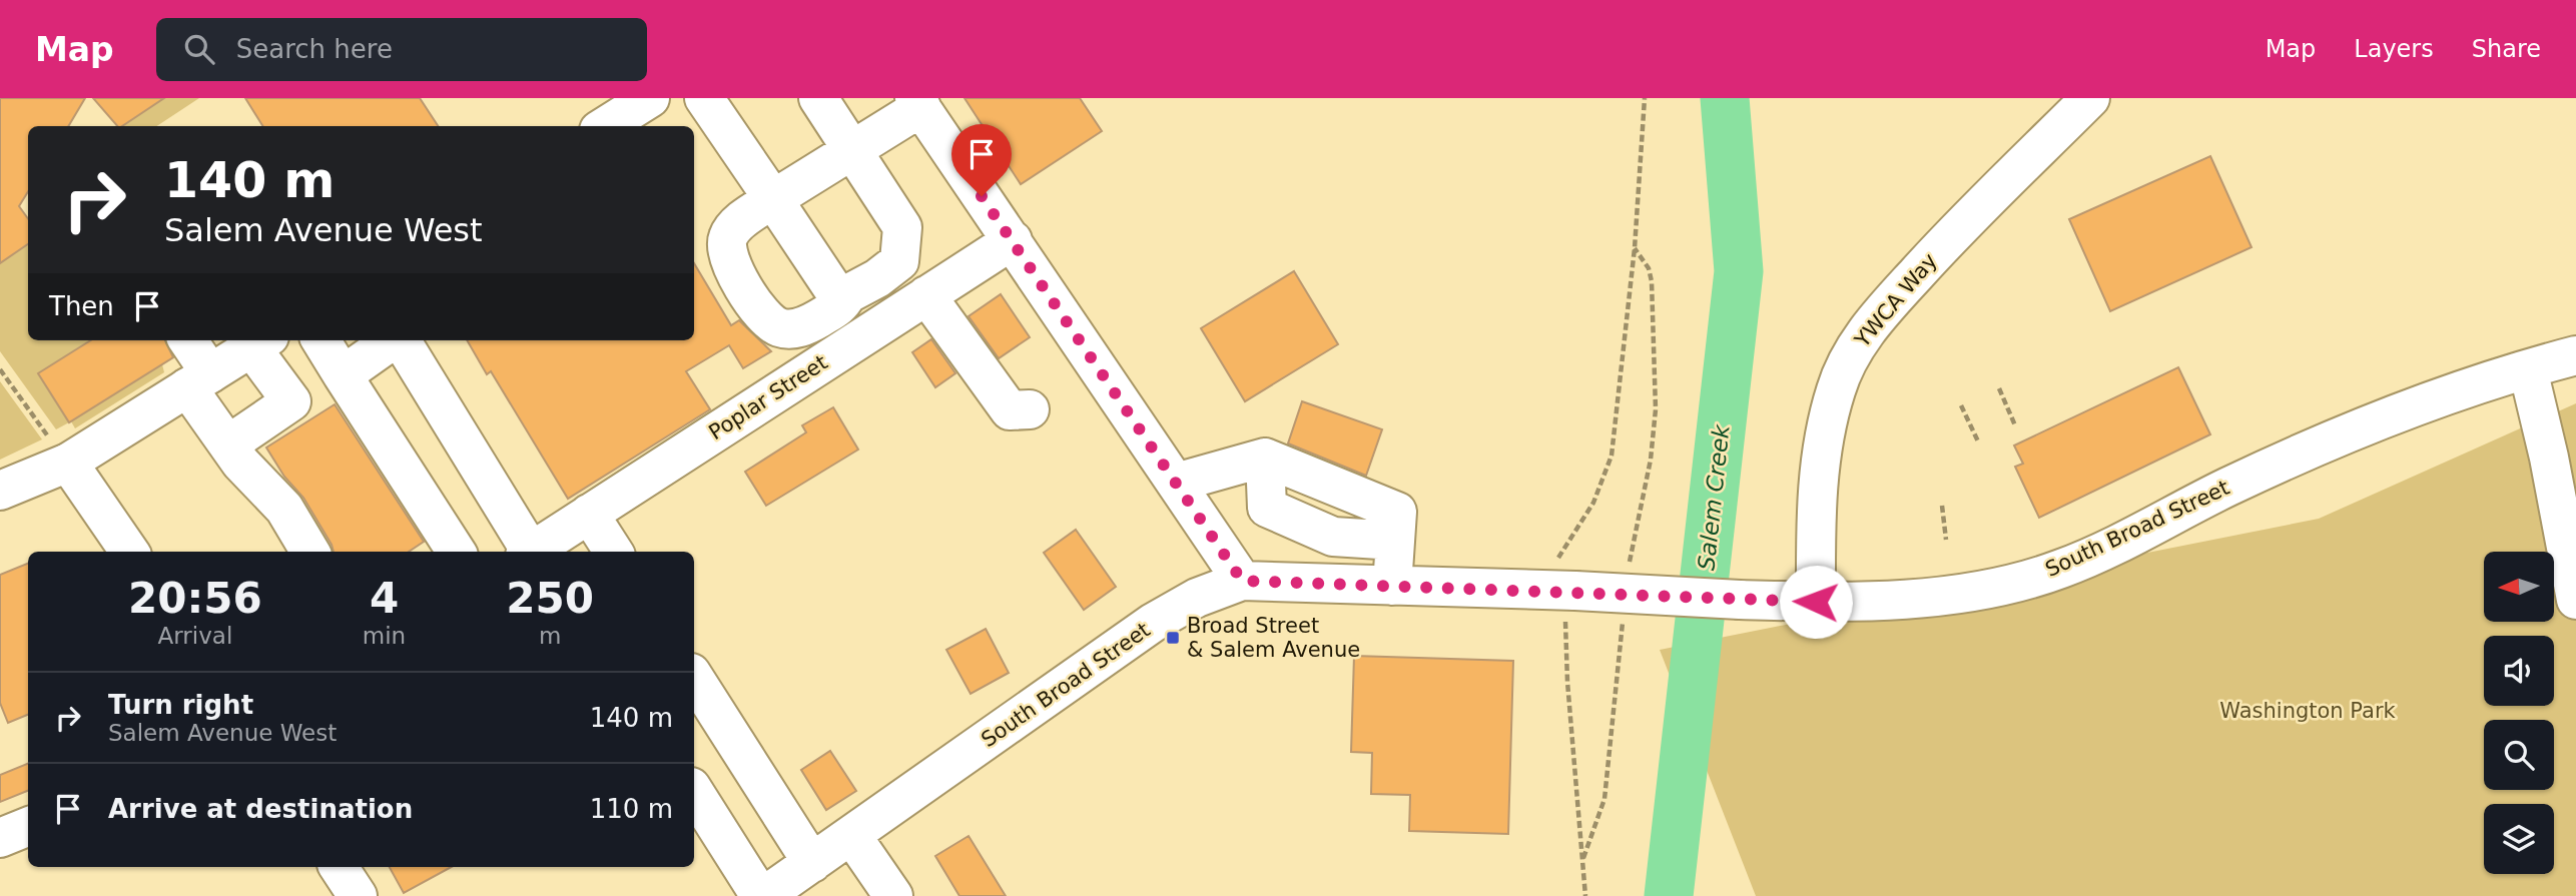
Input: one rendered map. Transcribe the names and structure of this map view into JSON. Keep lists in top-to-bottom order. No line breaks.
{"streets":{"street":["YWCA Way","Poplar Street","South Broad Street"]},"crossings":[["YWCA Way","South Broad Street"]],"water":["Salem Creek"],"parks":["Washington Park"],"places":{"transit":["Broad Street & Salem Avenue"]},"north":"left","page":{"header":"Map","search":"Search here","nav":["Map","Layers","Share"],"turn":["140 m","Salem Avenue West"],"then":"Then","eta":["20:56","Arrival","4","min","250","m"],"list":[{"name":"Turn right","note":"Salem Avenue West","value":"140 m"},{"name":"Arrive at destination","value":"110 m"}]}}
